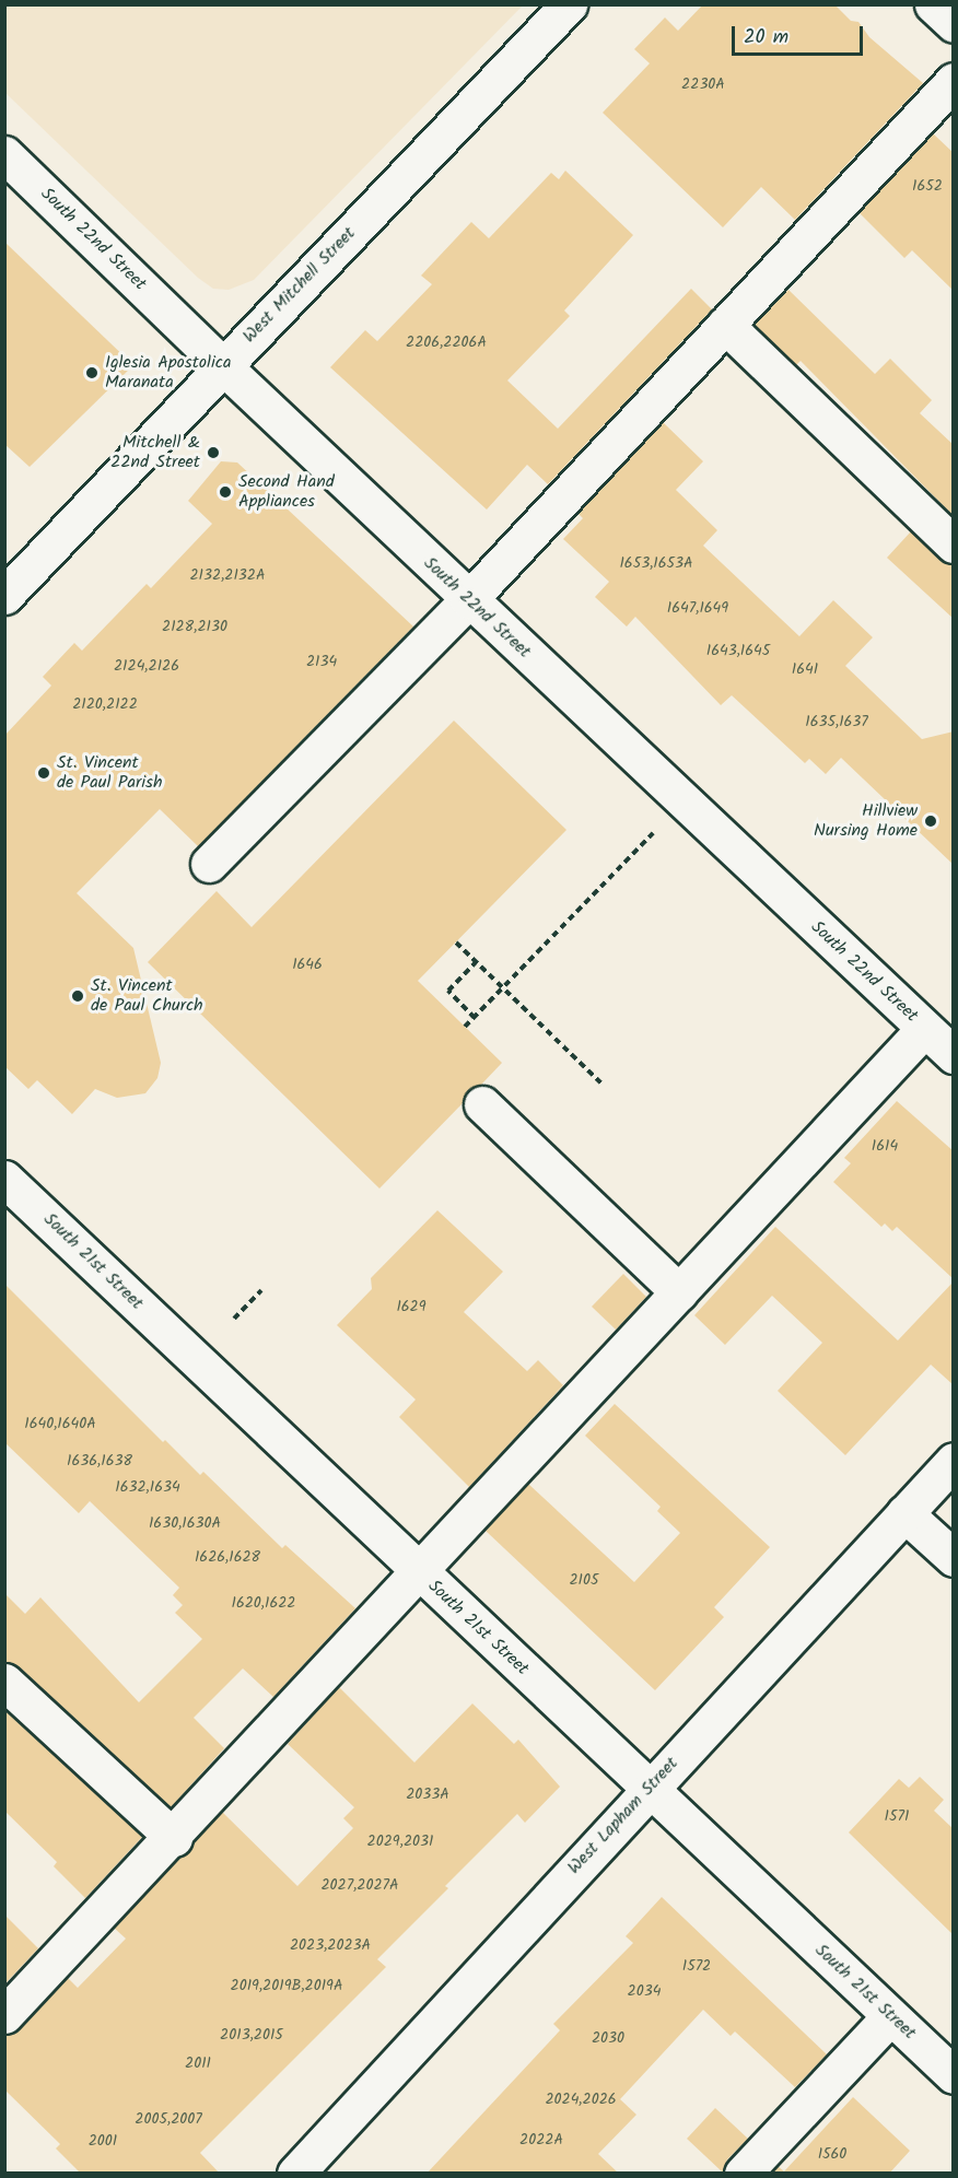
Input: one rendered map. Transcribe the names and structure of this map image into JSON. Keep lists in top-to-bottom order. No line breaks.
{"streets":{"street":["South 22nd Street","West Mitchell Street","South 21st Street","West Lapham Street"]},"crossings":[["South 22nd Street","West Mitchell Street"],["South 21st Street","West Lapham Street"]],"places":["Iglesia Apostolica Maranata","Mitchell & 22nd Street","Second Hand Appliances","St. Vincent de Paul Parish","Hillview Nursing Home","St. Vincent de Paul Church"],"house_numbers":["2230A","1652","2206,2206A","1653,1653A","2132,2132A","1647,1649","2128,2130","1643,1645","2134","2124,2126","1641","2120,2122","1635,1637","1646","1614","1629","1640,1640A","1636,1638","1632,1634","1630,1630A","1626,1628","2105","1620,1622","2033A","1571","2029,2031","2027,2027A","2023,2023A","1572","2019,2019B,2019A","2034","2013,2015","2030","2011","2024,2026","2005,2007","2022A","2001","1560"],"scale_bar":"20 m"}
